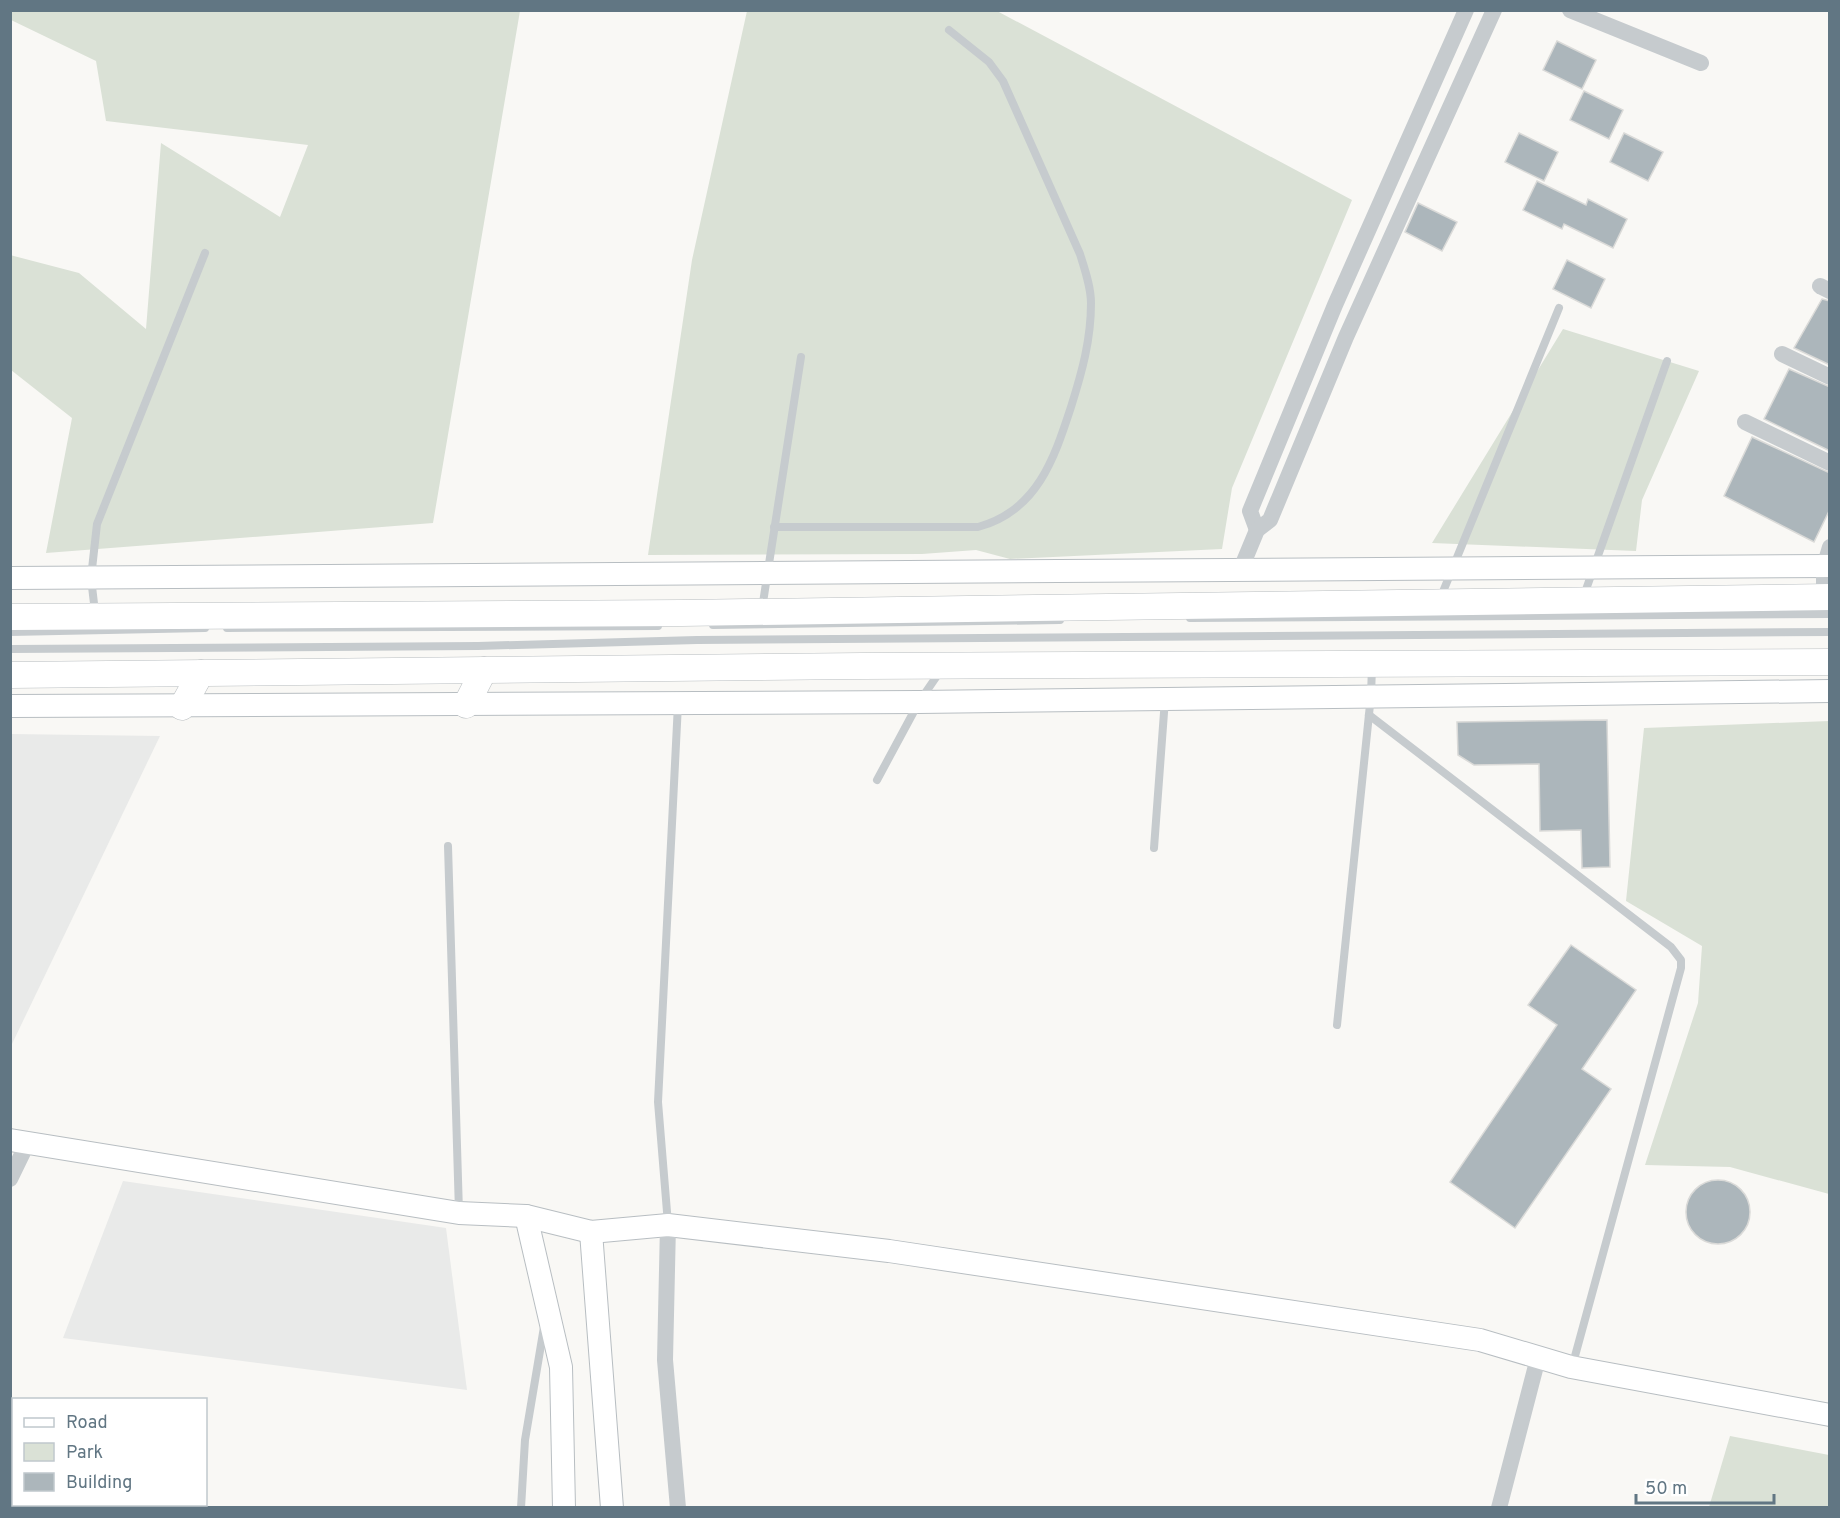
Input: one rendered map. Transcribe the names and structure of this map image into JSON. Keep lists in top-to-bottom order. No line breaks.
{"legend":["Road","Park","Building"],"scale_bar":"50 m"}
